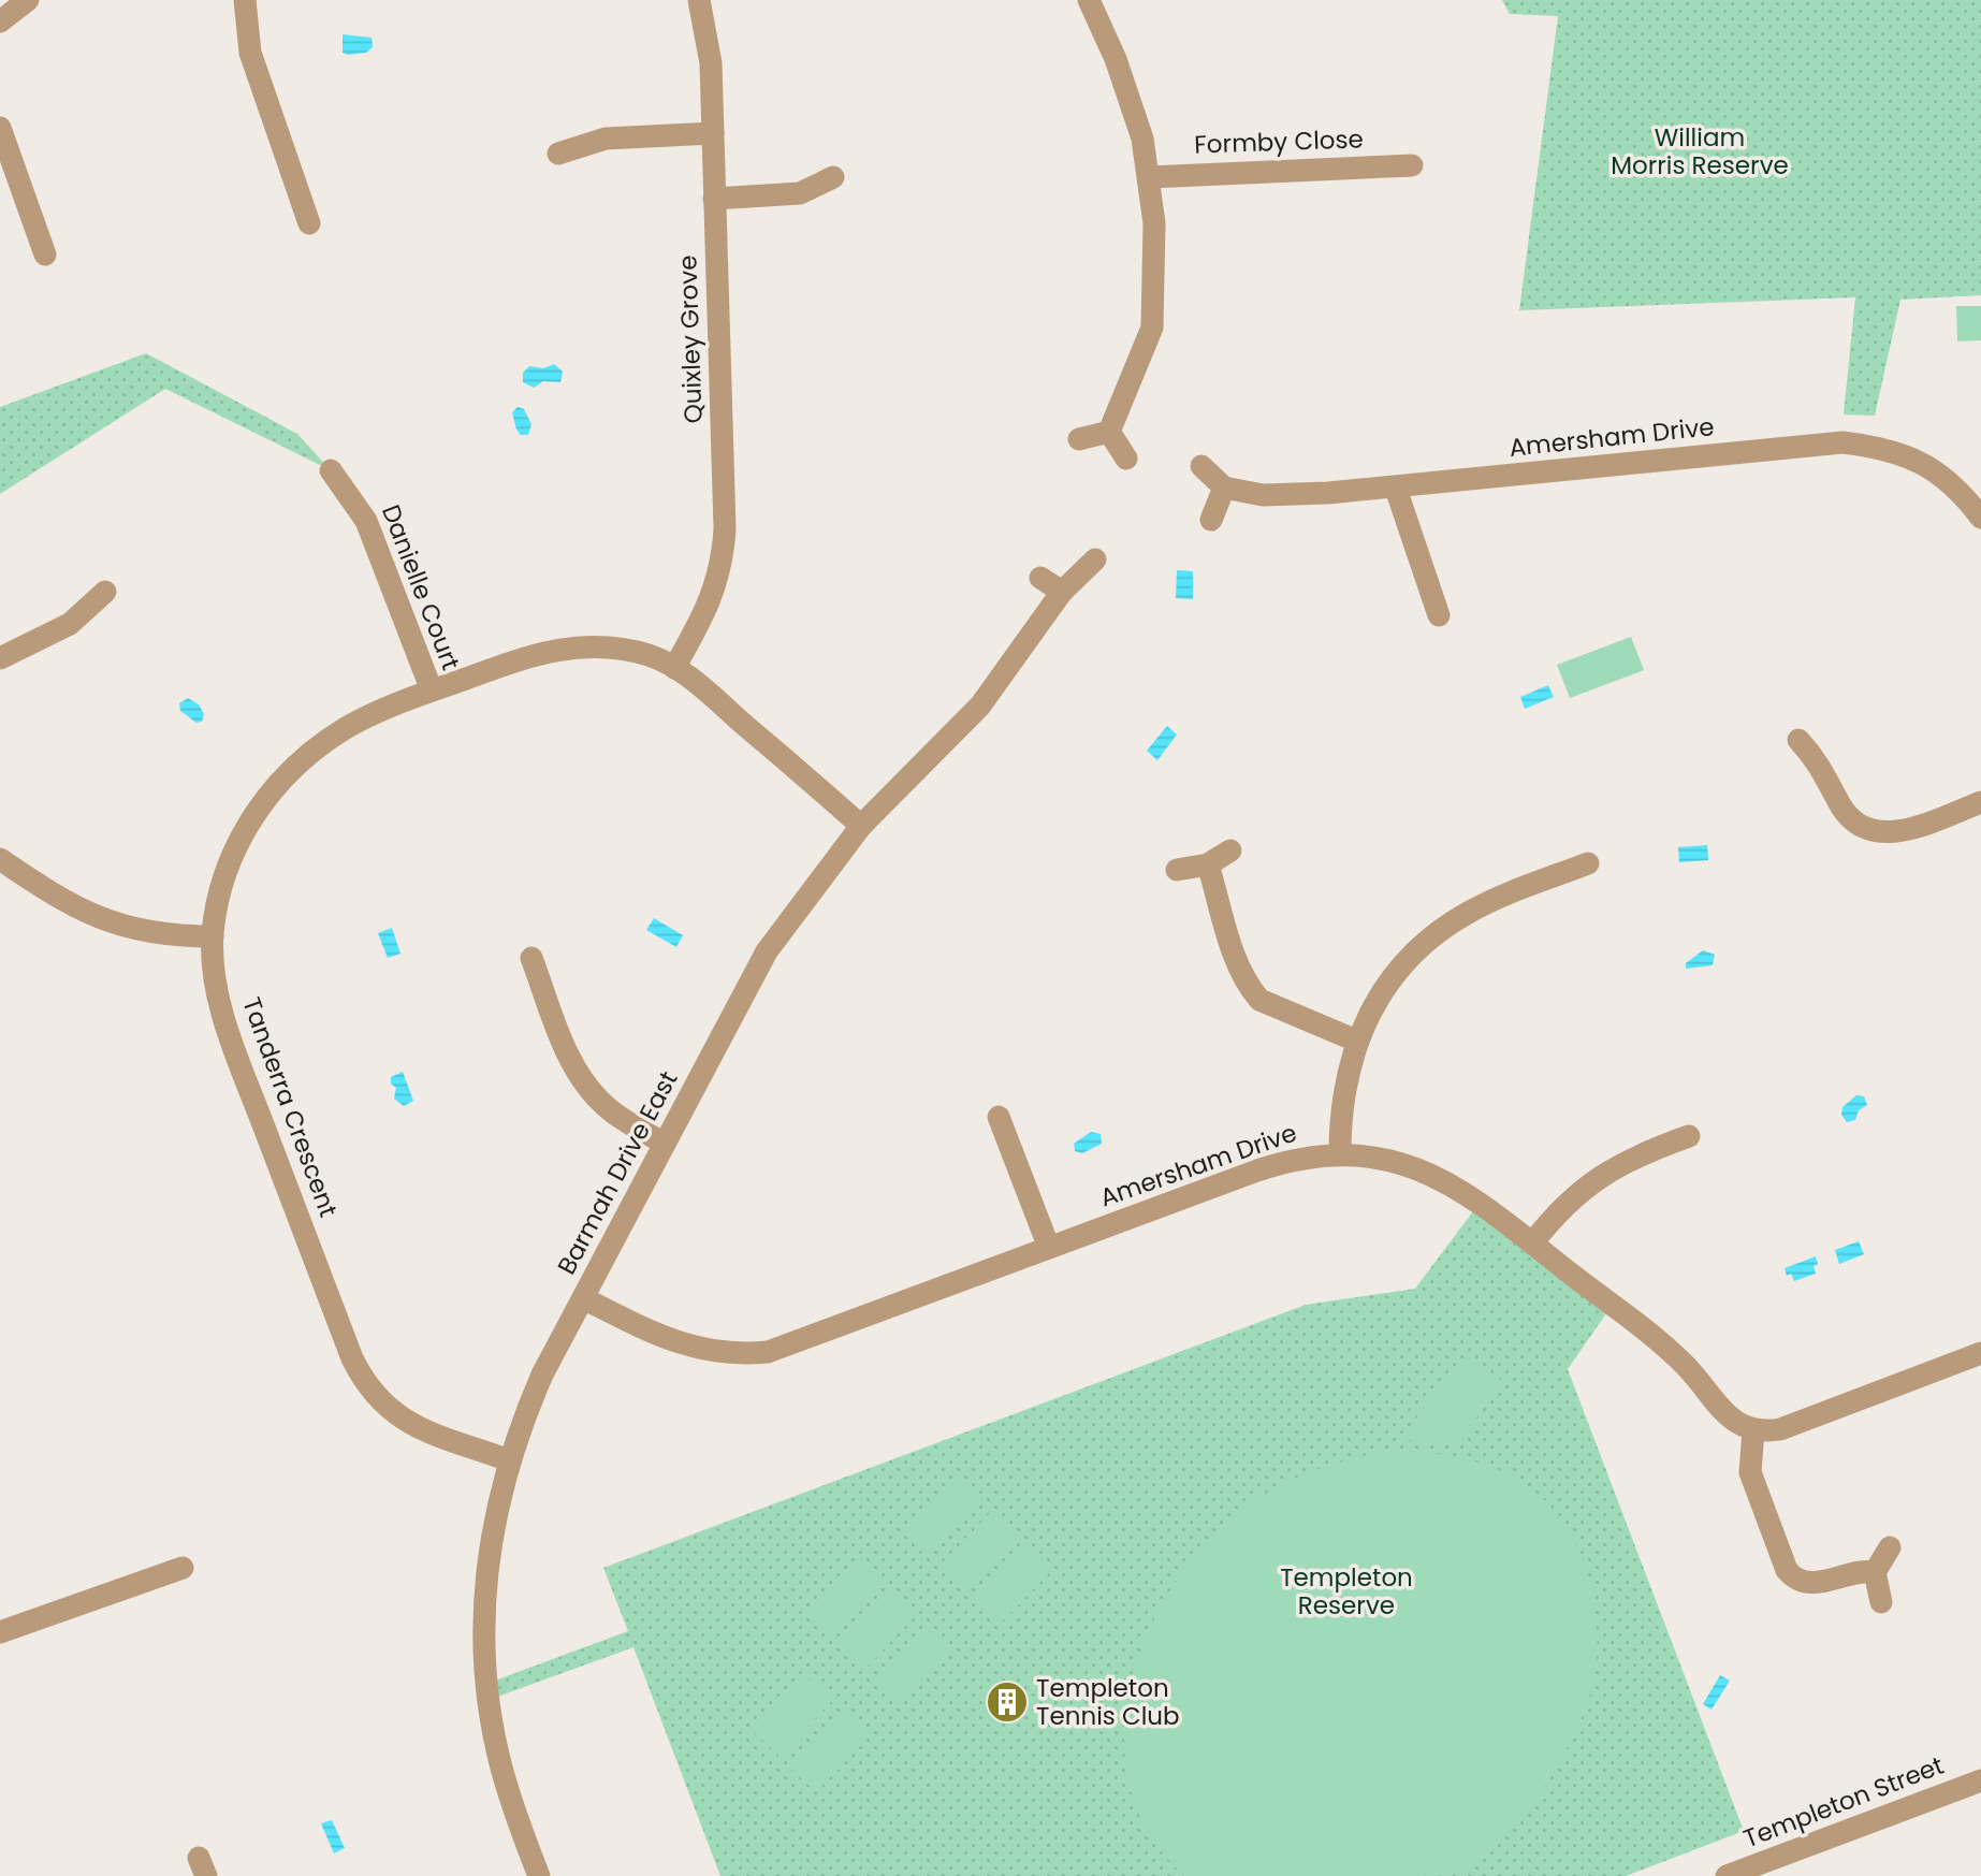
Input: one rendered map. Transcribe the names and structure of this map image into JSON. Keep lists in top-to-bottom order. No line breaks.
{"streets":{"street":["Formby Close","Quixley Grove","Amersham Drive","Danielle Court","Tanderra Crescent","Barmah Drive East","Templeton Street"]},"crossings":[["Quixley Grove","Tanderra Crescent"],["Amersham Drive","Barmah Drive East"],["Danielle Court","Tanderra Crescent"],["Tanderra Crescent","Barmah Drive East"]],"parks":["William Morris Reserve","Templeton Reserve"],"places":{"building":["Templeton Tennis Club"]}}
